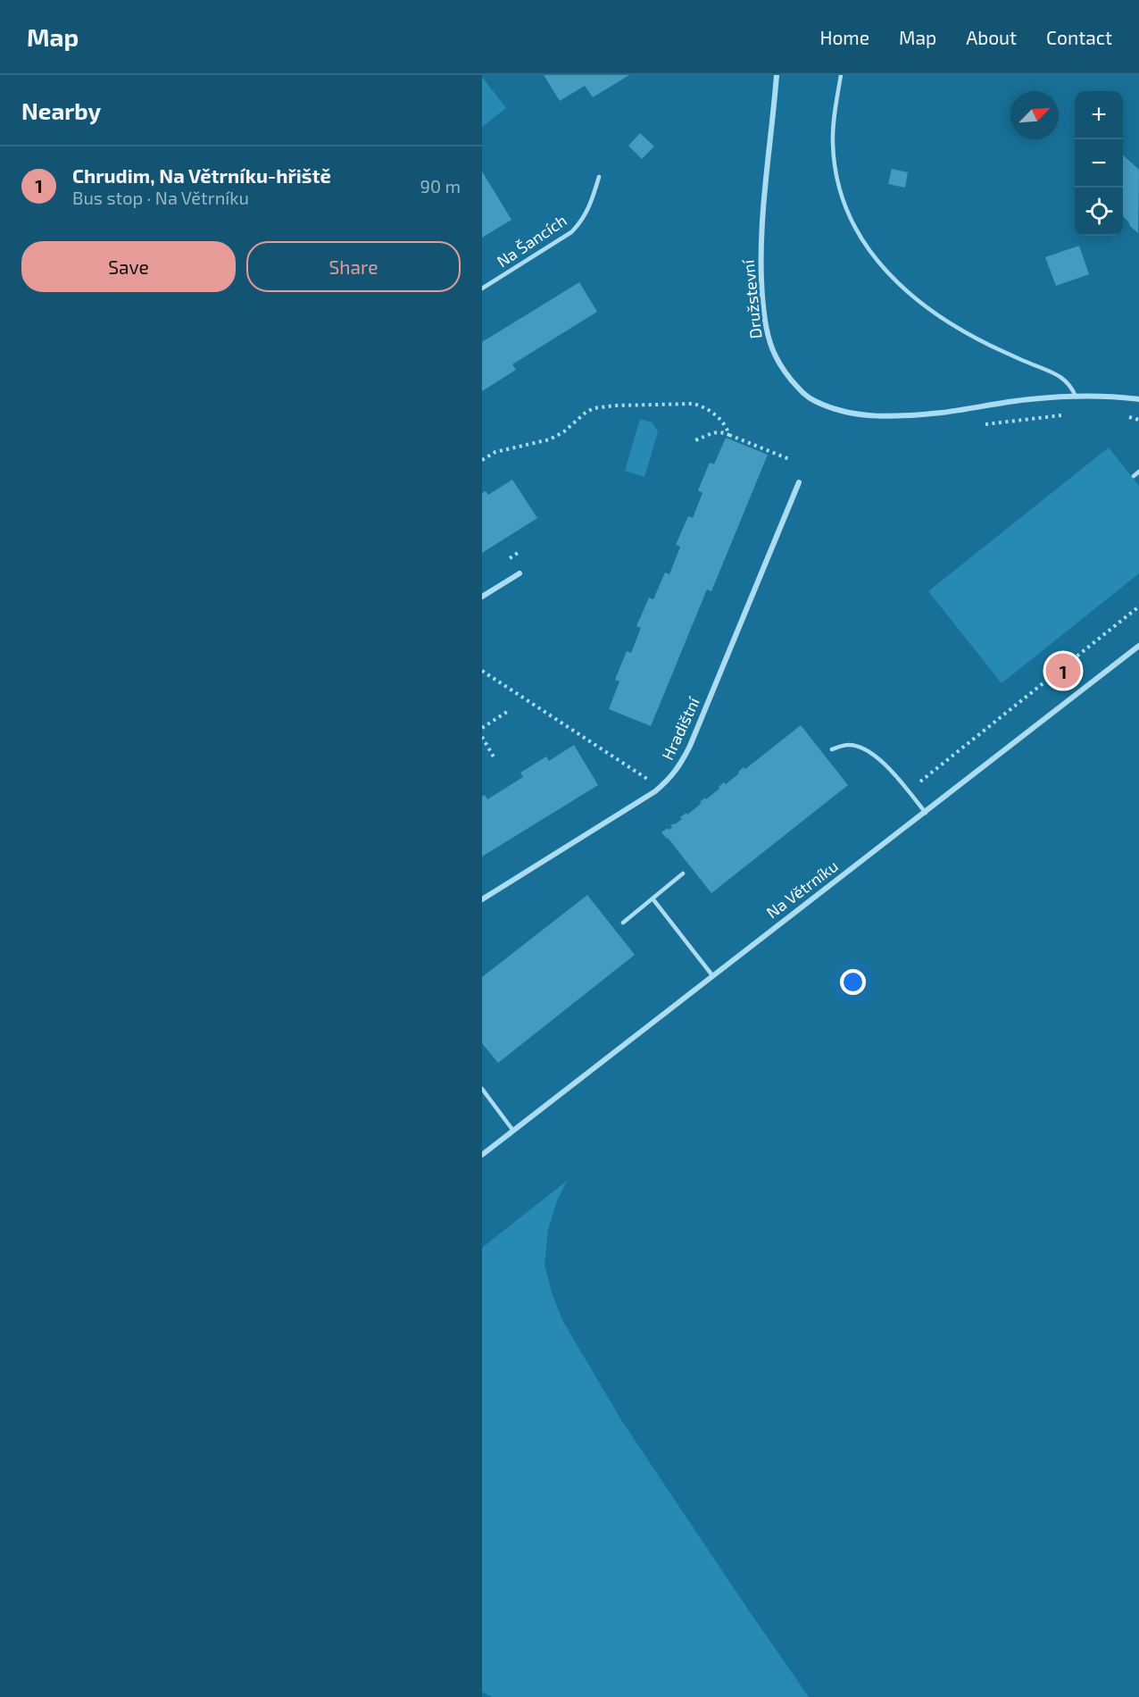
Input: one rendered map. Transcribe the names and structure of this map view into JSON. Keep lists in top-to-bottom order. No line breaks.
{"streets":{"street":["Družstevní","Hradištní","Na Větrníku"],"lane":["Na Šancích"]},"north":"top right","page":{"header":"Map","nav":["Home","Map","About","Contact"],"heading":"Nearby","map_buttons":["+","−"],"list":[{"mark":"1","name":"Chrudim, Na Větrníku-hřiště","note":"Bus stop · Na Větrníku","value":"90 m"}],"buttons":["Save","Share"],"pins":"1"}}
